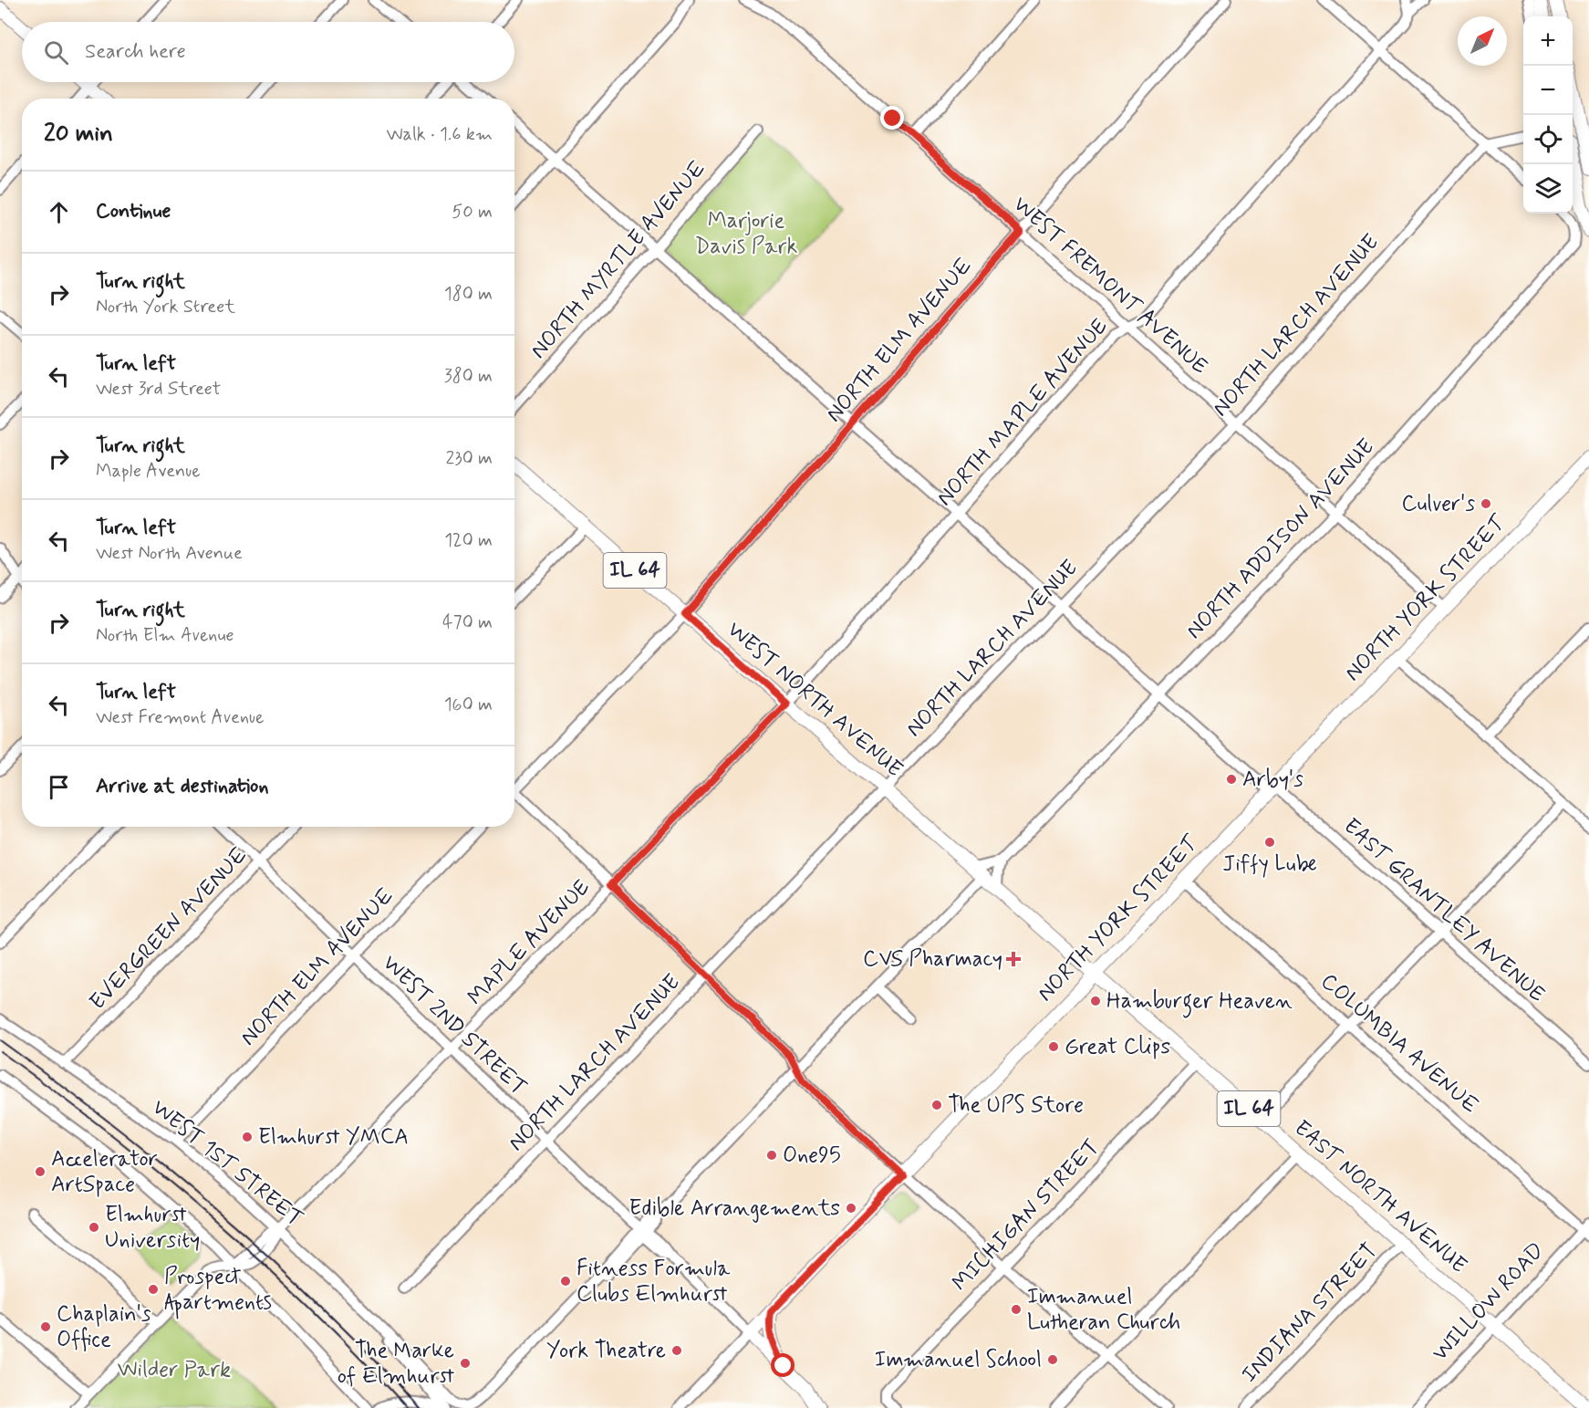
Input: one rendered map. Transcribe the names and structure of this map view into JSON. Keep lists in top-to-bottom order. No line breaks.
{"streets":{"main road":["IL 64","NORTH YORK STREET","WEST NORTH AVENUE","EAST NORTH AVENUE"],"street":["NORTH MYRTLE AVENUE","WEST FREMONT AVENUE","NORTH LARCH AVENUE","NORTH ELM AVENUE","NORTH MAPLE AVENUE","NORTH ADDISON AVENUE","EAST GRANTLEY AVENUE","EVERGREEN AVENUE","MAPLE AVENUE","WEST 2ND STREET","COLUMBIA AVENUE","WEST 1ST STREET","MICHIGAN STREET","WILLOW ROAD","INDIANA STREET"]},"crossings":[["NORTH MYRTLE AVENUE","EAST GRANTLEY AVENUE"],["WEST FREMONT AVENUE","NORTH LARCH AVENUE"],["WEST FREMONT AVENUE","NORTH ELM AVENUE"],["WEST FREMONT AVENUE","NORTH MAPLE AVENUE"],["WEST FREMONT AVENUE","NORTH ADDISON AVENUE"],["WEST FREMONT AVENUE","NORTH YORK STREET"],["NORTH LARCH AVENUE","WEST NORTH AVENUE"],["NORTH LARCH AVENUE","EAST GRANTLEY AVENUE"],["NORTH LARCH AVENUE","WEST 2ND STREET"],["NORTH ELM AVENUE","WEST NORTH AVENUE"],["NORTH ELM AVENUE","EAST GRANTLEY AVENUE"],["NORTH ELM AVENUE","WEST 2ND STREET"],["NORTH ELM AVENUE","WEST 1ST STREET"],["NORTH MAPLE AVENUE","EAST GRANTLEY AVENUE"],["NORTH MAPLE AVENUE","MAPLE AVENUE"],["NORTH ADDISON AVENUE","EAST GRANTLEY AVENUE"],["NORTH YORK STREET","WEST NORTH AVENUE"],["NORTH YORK STREET","EAST GRANTLEY AVENUE"],["NORTH YORK STREET","WEST 2ND STREET"],["NORTH YORK STREET","COLUMBIA AVENUE"],["NORTH YORK STREET","EAST NORTH AVENUE"],["WEST NORTH AVENUE","MAPLE AVENUE"],["WEST NORTH AVENUE","EAST NORTH AVENUE"],["EVERGREEN AVENUE","WEST 2ND STREET"],["EVERGREEN AVENUE","WEST 1ST STREET"],["MAPLE AVENUE","WEST 2ND STREET"],["MAPLE AVENUE","WEST 1ST STREET"],["COLUMBIA AVENUE","WILLOW ROAD"],["EAST NORTH AVENUE","MICHIGAN STREET"],["EAST NORTH AVENUE","WILLOW ROAD"],["EAST NORTH AVENUE","INDIANA STREET"]],"parks":["Marjorie Davis Park","Wilder Park"],"places":{"other":["Culver's","Arby's","Jiffy Lube","Hamburger Heaven","Great Clips","The UPS Store","Elmhurst YMCA","One95","Accelerator ArtSpace","Edible Arrangements","Elmhurst University","Fitness Formula Clubs Elmhurst","Prospect Apartments","Immanuel Lutheran Church","Chaplain's Office","York Theatre","Immanuel School","The Marke of Elmhurst"],"health":["CVS Pharmacy"]},"north":"top right","page":{"map_buttons":["+","−"],"search":"Search here","heading":["20 min","Walk · 1.6 km"],"list":[["Continue","50 m"],["Turn right","North York Street","180 m"],["Turn left","West 3rd Street","380 m"],["Turn right","Maple Avenue","230 m"],["Turn left","West North Avenue","120 m"],["Turn right","North Elm Avenue","470 m"],["Turn left","West Fremont Avenue","160 m"],"Arrive at destination"]}}
